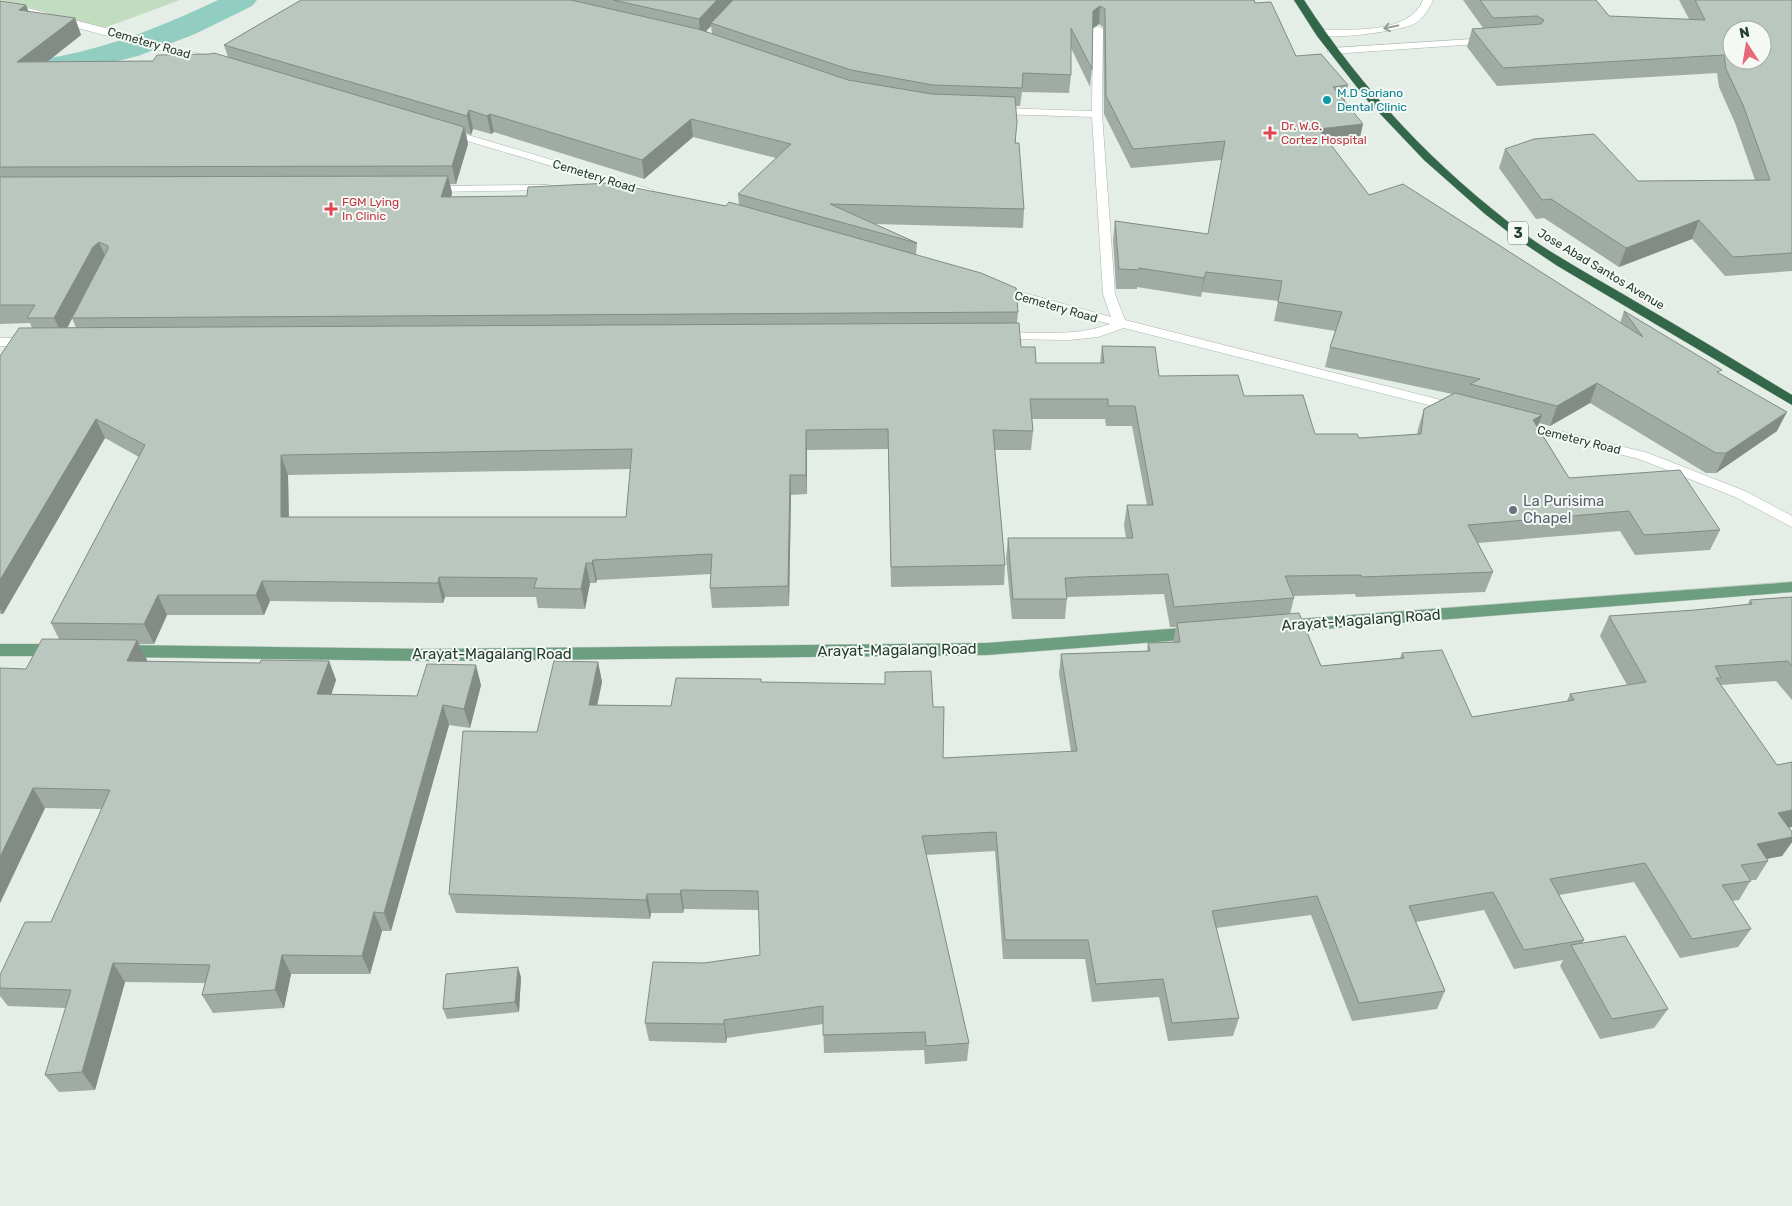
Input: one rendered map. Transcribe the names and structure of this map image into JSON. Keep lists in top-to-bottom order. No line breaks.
{"streets":{"highway":["3","Jose Abad Santos Avenue"],"main road":["Arayat-Magalang Road"],"street":["Cemetery Road"]},"places":{"other":["M.D Soriano Dental Clinic","La Purisima Chapel"],"health":["Dr. W.G. Cortez Hospital","FGM Lying In Clinic"]},"north":"top"}
